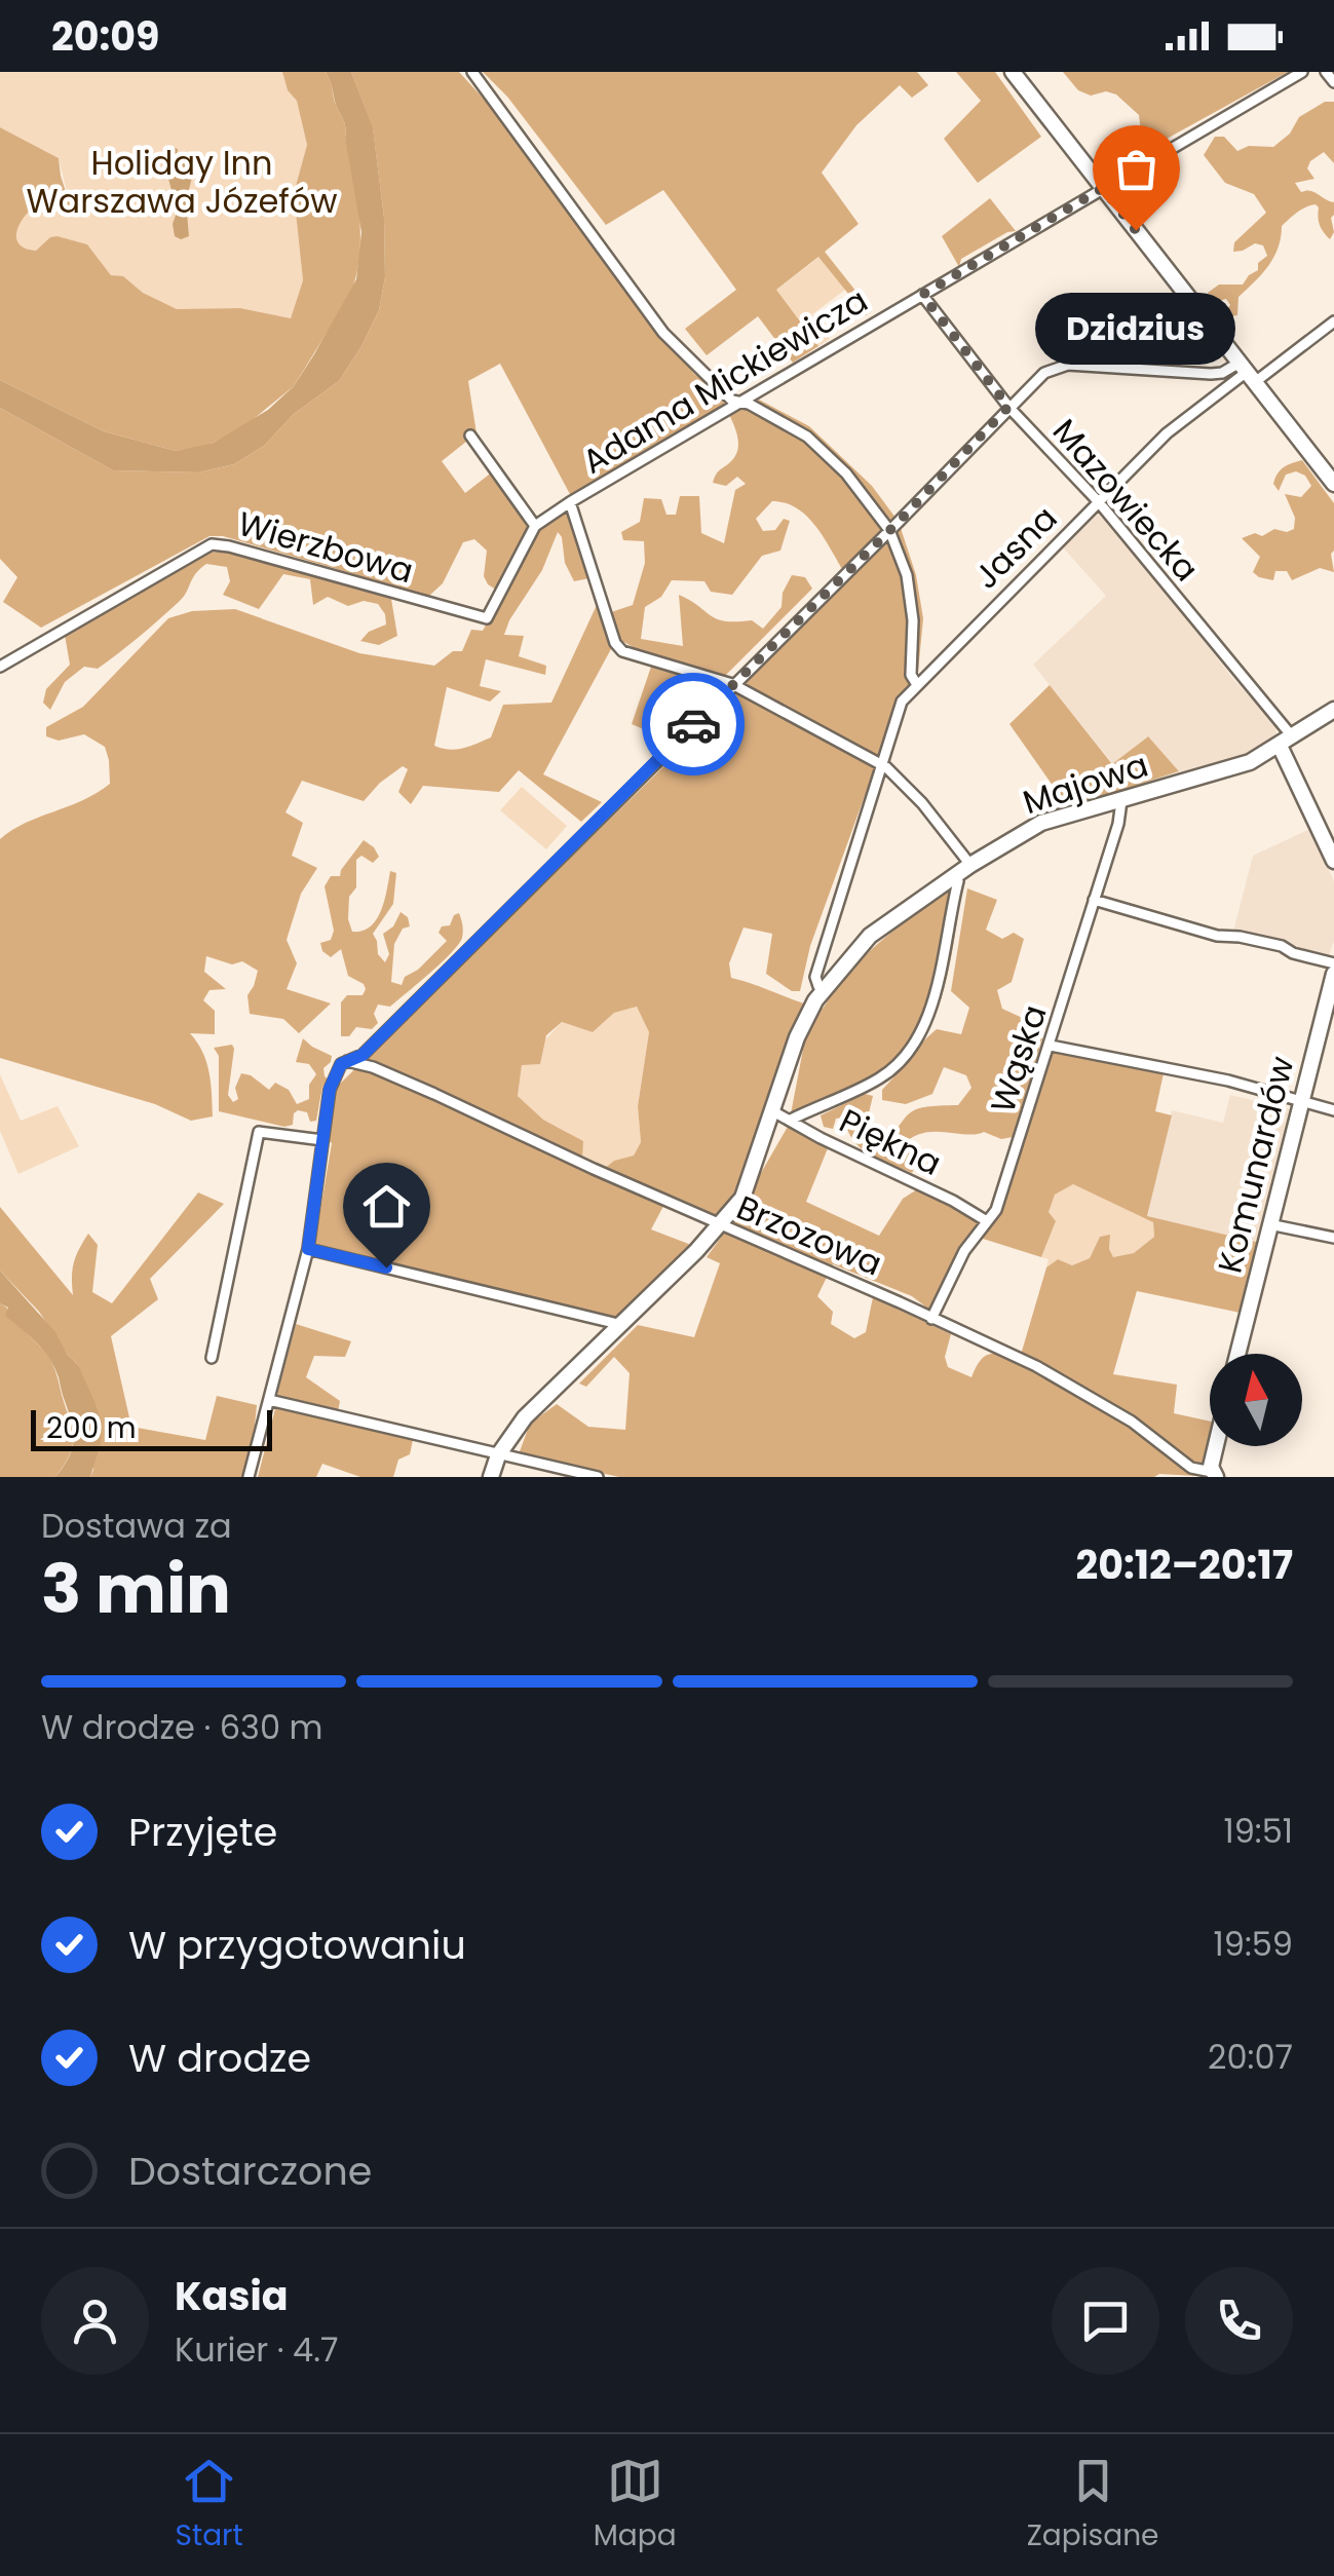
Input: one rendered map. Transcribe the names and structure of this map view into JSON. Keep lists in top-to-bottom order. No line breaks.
{"streets":{"street":["Adama Mickiewicza","Mazowiecka","Wierzbowa","Jasna","Majowa","Wąska","Piękna","Komunardów","Brzozowa"]},"crossings":[["Adama Mickiewicza","Mazowiecka"],["Adama Mickiewicza","Wierzbowa"],["Mazowiecka","Jasna"],["Mazowiecka","Majowa"],["Majowa","Wąska"],["Majowa","Piękna"],["Majowa","Brzozowa"],["Wąska","Piękna"],["Wąska","Brzozowa"]],"parks":["Holiday Inn Warszawa Józefów"],"places":["Dzidzius"],"scale_bar":"200 m","north":"top","page":{"status":"20:09","bubble":"Dzidzius","scale":"200 m","heading":["3 min","Dostawa za","20:12–20:17"],"panel":["Kasia","Kurier · 4.7"],"bar":"W drodze · 630 m","list":[["Przyjęte","19:51"],["W przygotowaniu","19:59"],["W drodze","20:07"],"Dostarczone"],"tabs":["Start","Mapa","Zapisane"]}}
